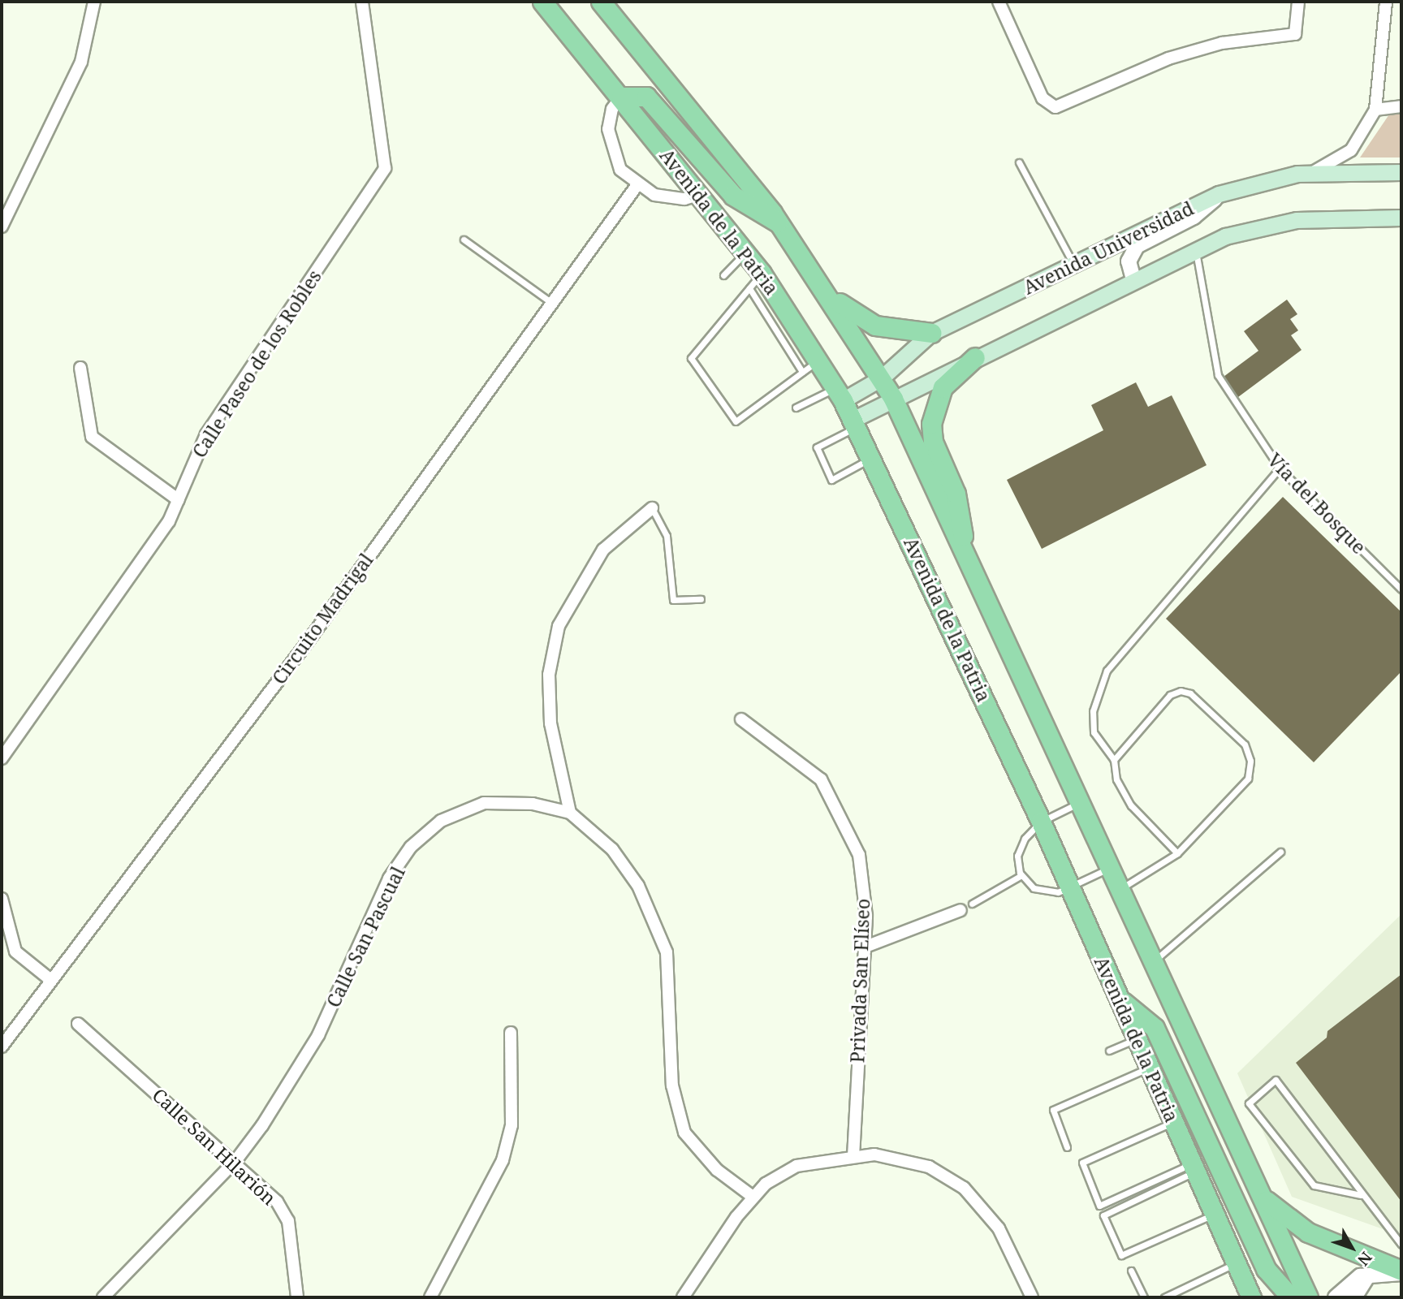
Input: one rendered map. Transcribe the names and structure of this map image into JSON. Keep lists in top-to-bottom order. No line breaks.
{"streets":{"main road":["Avenida de la Patria","Avenida Universidad"],"street":["Calle Paseo de los Robles","Circuito Madrigal","Calle San Pascual","Privada San Elíseo","Calle San Hilarión"],"lane":["Vía del Bosque"]},"crossings":[["Avenida de la Patria","Avenida Universidad"],["Avenida Universidad","Vía del Bosque"],["Calle San Pascual","Calle San Hilarión"]],"north":"bottom right"}
